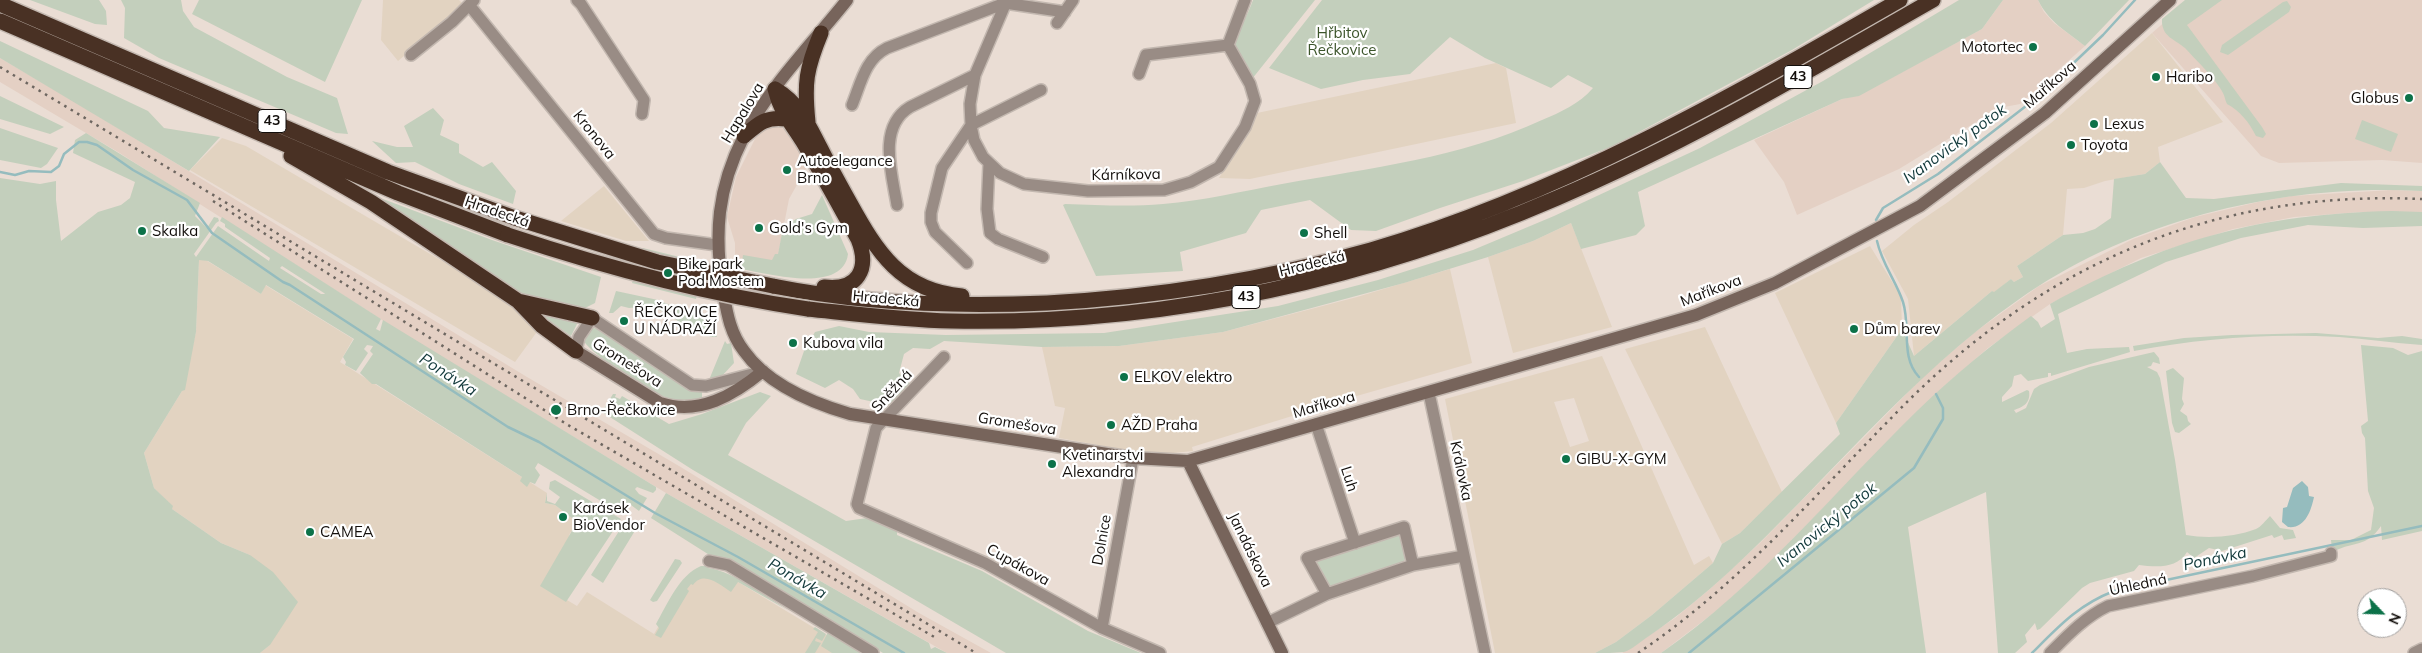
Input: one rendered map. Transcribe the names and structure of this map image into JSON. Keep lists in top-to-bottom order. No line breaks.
{"streets":{"highway":["43","Hradecká"],"street":["Maříkova","Hapalova","Kronova","Kárníkova","Gromešova","Sněžná","Královka","Luh","Dolnice","Jandáskova","Cupákova","Úhledná"]},"crossings":[["Maříkova","Gromešova"],["Maříkova","Královka"],["Maříkova","Luh"],["Maříkova","Jandáskova"],["Hapalova","Kronova"],["Hapalova","Gromešova"],["Gromešova","Sněžná"],["Gromešova","Dolnice"],["Gromešova","Jandáskova"],["Sněžná","Cupákova"],["Dolnice","Cupákova"]],"water":["Ivanovický potok","Ponávka"],"parks":["Hřbitov Řečkovice"],"places":["Motortec","Haribo","Globus","Lexus","Toyota","Autoelegance Brno","Gold's Gym","Skalka","Shell","Bike park Pod Mostem","ŘEČKOVICE U NÁDRAŽÍ","Dům barev","Kubova vila","ELKOV elektro","Brno-Řečkovice","AŽD Praha","GIBU-X-GYM","Kvetinarstvi Alexandra","Karásek BioVendor","CAMEA"],"north":"bottom right"}
